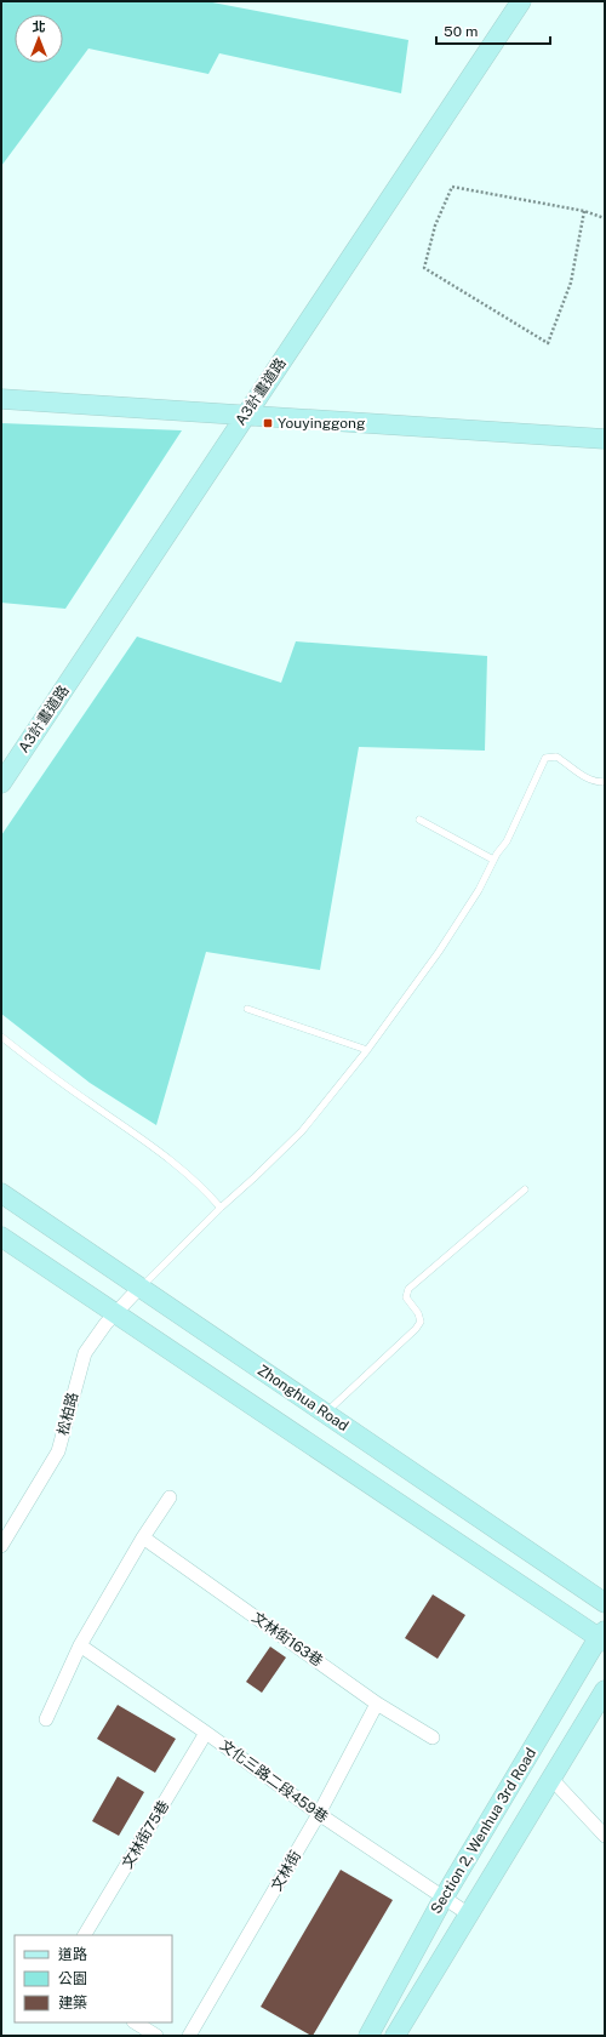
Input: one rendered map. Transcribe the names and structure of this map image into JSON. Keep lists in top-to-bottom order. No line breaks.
{"streets":{"street":["A3計畫道路","Zhonghua Road","松柏路","文林街163巷","文化三路二段459巷","Section 2, Wenhua 3rd Road","文林街75巷","文林街"]},"crossings":[["Zhonghua Road","松柏路"],["文林街163巷","文林街"],["文化三路二段459巷","Section 2, Wenhua 3rd Road"],["文化三路二段459巷","文林街75巷"],["文化三路二段459巷","文林街"]],"places":{"transit":["Youyinggong"]},"legend":["道路","公園","建築"],"scale_bar":"50 m","north":"top"}
